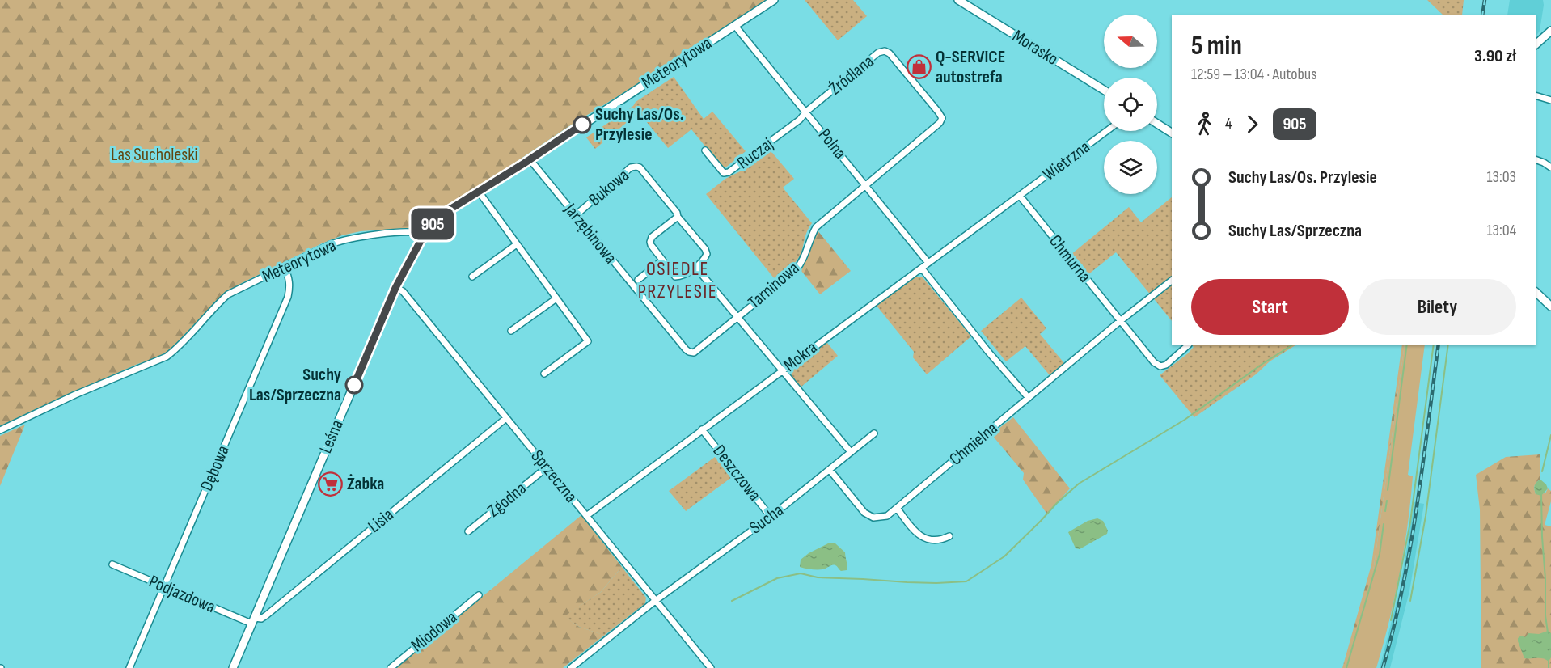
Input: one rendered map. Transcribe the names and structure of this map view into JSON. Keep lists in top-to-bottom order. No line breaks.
{"streets":{"street":["Morasko","Meteorytowa","Źródlana","Polna","Ruczaj","Wietrzna","Bukowa","Jarzębinowa","Chmurna","Tarninowa","Mokra","Leśna","Chmielna","Dębowa","Deszczowa","Sprzeczna","Zgodna","Sucha","Lisia","Podjazdowa","Miodowa"]},"crossings":[["Meteorytowa","Polna"],["Meteorytowa","Jarzębinowa"],["Meteorytowa","Leśna"],["Meteorytowa","Dębowa"],["Źródlana","Polna"],["Źródlana","Ruczaj"],["Źródlana","Tarninowa"],["Polna","Ruczaj"],["Polna","Tarninowa"],["Polna","Mokra"],["Wietrzna","Chmurna"],["Wietrzna","Mokra"],["Bukowa","Jarzębinowa"],["Jarzębinowa","Tarninowa"],["Chmurna","Mokra"],["Chmurna","Chmielna"],["Mokra","Deszczowa"],["Mokra","Sprzeczna"],["Leśna","Sprzeczna"],["Leśna","Lisia"],["Leśna","Podjazdowa"],["Chmielna","Sucha"],["Dębowa","Podjazdowa"],["Deszczowa","Sucha"],["Sprzeczna","Zgodna"],["Sprzeczna","Sucha"],["Sprzeczna","Lisia"],["Lisia","Podjazdowa"]],"districts":["OSIEDLE PRZYLESIE"],"parks":["Las Sucholeski"],"places":{"shop":["Q-SERVICE autostrefa"],"other":["Suchy Las/Os. Przylesie","Suchy Las/Sprzeczna"],"supermarket":["Żabka"]},"lines":["bus line 905"],"north":"left","page":{"on_map":"905","heading":["5 min","12:59 – 13:04 · Autobus","3.90 zł"],"legs":["4","905"],"list":[{"name":"Suchy Las/Os. Przylesie","value":"13:03"},{"name":"Suchy Las/Sprzeczna","value":"13:04"}],"buttons":["Start","Bilety"]}}
